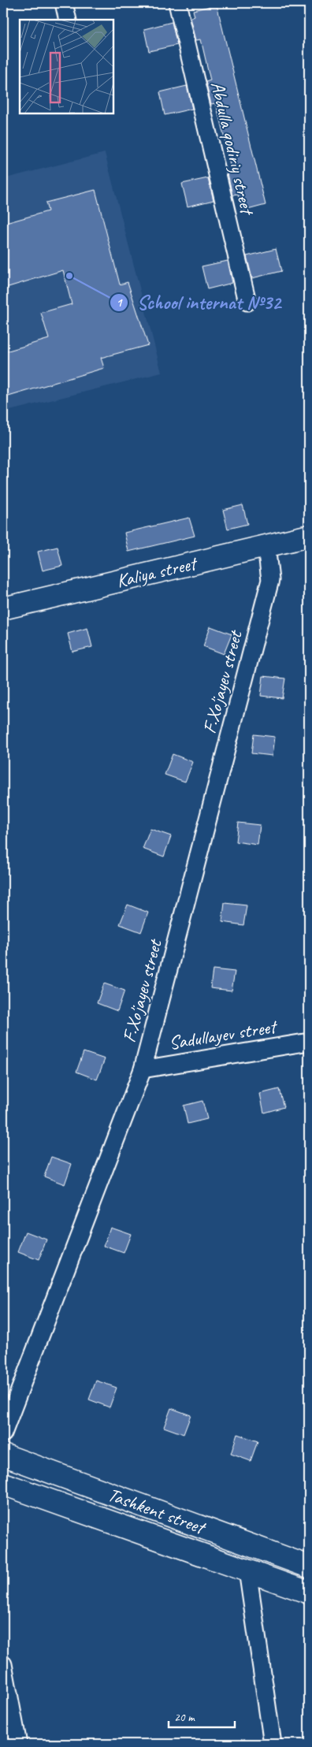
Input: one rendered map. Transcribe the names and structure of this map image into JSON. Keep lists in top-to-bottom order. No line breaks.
{"streets":{"main road":["Kaliya street","Tashkent street"],"street":["Abdulla qodiriy street","F.Хo'jayev street","Sadullayev street"]},"crossings":[["Kaliya street","F.Хo'jayev street"],["F.Хo'jayev street","Sadullayev street"]],"places":["School internat №32"],"scale_bar":"20 m"}
